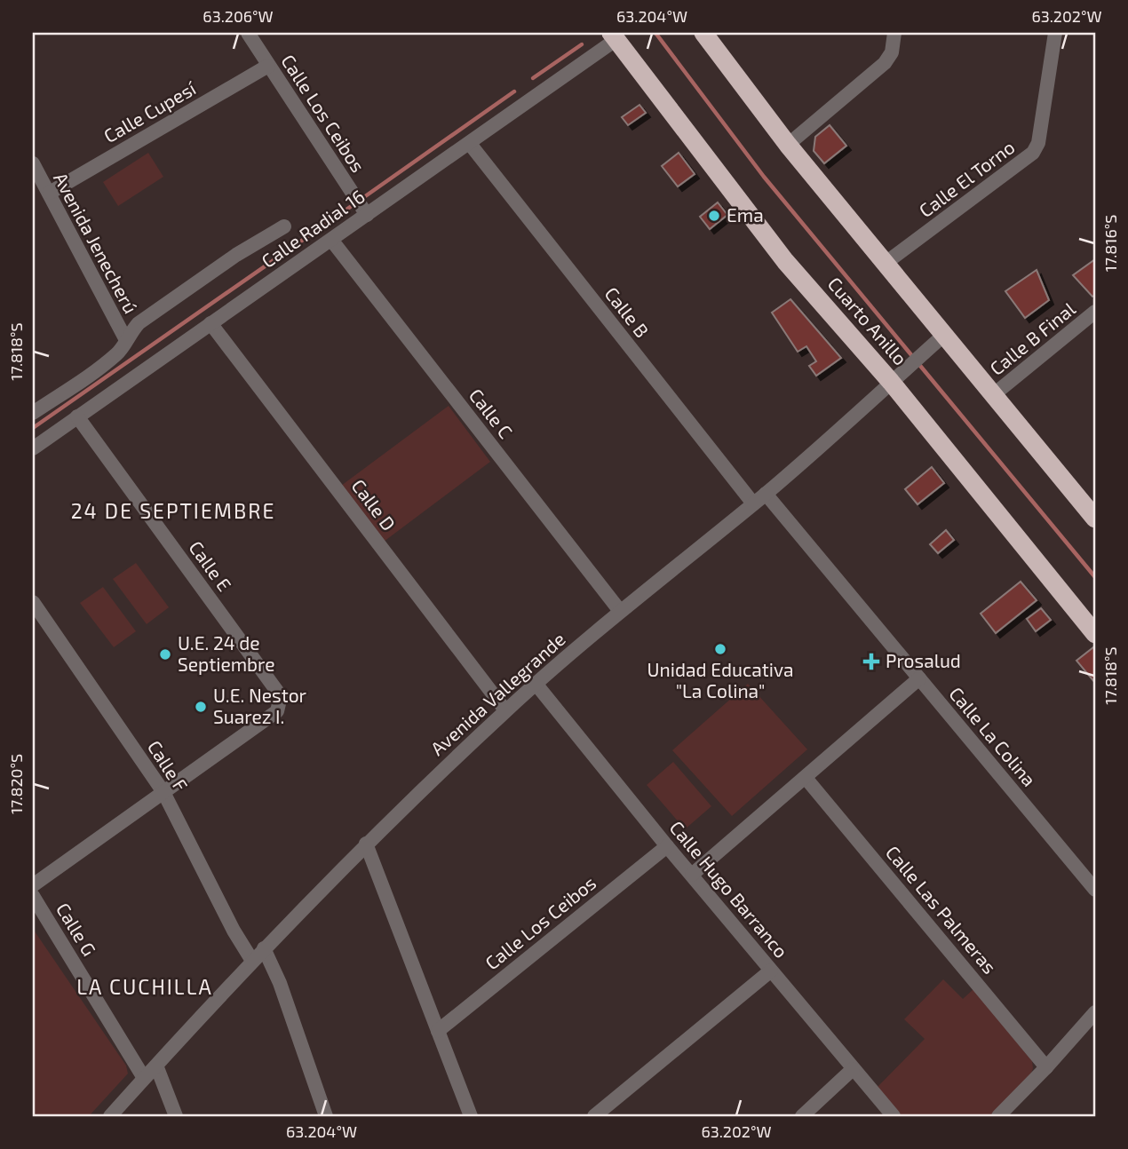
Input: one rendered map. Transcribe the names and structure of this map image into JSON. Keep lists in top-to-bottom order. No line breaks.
{"streets":{"highway":["Cuarto Anillo"],"street":["Calle Cupesí","Calle Los Ceibos","Calle El Torno","Calle Radial 16","Avenida Jenecherú","Calle B","Calle B Final","Calle C","Calle D","Calle E","Avenida Vallegrande","Calle La Colina","Calle F","Calle Hugo Barranco","Calle Las Palmeras","Calle G"]},"crossings":[["Calle Cupesí","Calle Los Ceibos"],["Calle Cupesí","Avenida Jenecherú"],["Calle Los Ceibos","Calle Radial 16"],["Calle Los Ceibos","Calle Hugo Barranco"],["Calle Radial 16","Calle B"],["Calle Radial 16","Cuarto Anillo"],["Calle Radial 16","Calle C"],["Calle Radial 16","Calle D"],["Calle Radial 16","Calle E"],["Calle B","Avenida Vallegrande"],["Cuarto Anillo","Avenida Vallegrande"],["Calle C","Avenida Vallegrande"],["Calle D","Avenida Vallegrande"],["Calle E","Calle F"],["Avenida Vallegrande","Calle La Colina"],["Avenida Vallegrande","Calle F"],["Avenida Vallegrande","Calle Hugo Barranco"],["Avenida Vallegrande","Calle G"]],"districts":["24 DE SEPTIEMBRE","LA CUCHILLA"],"places":{"other":["Ema","Unidad Educativa \"La Colina\"","U.E. 24 de Septiembre","U.E. Nestor Suarez I."],"health":["Prosalud"]},"coordinates":["63.206°W","63.204°W","63.202°W","17.816°S","17.818°S","17.820°S"]}
